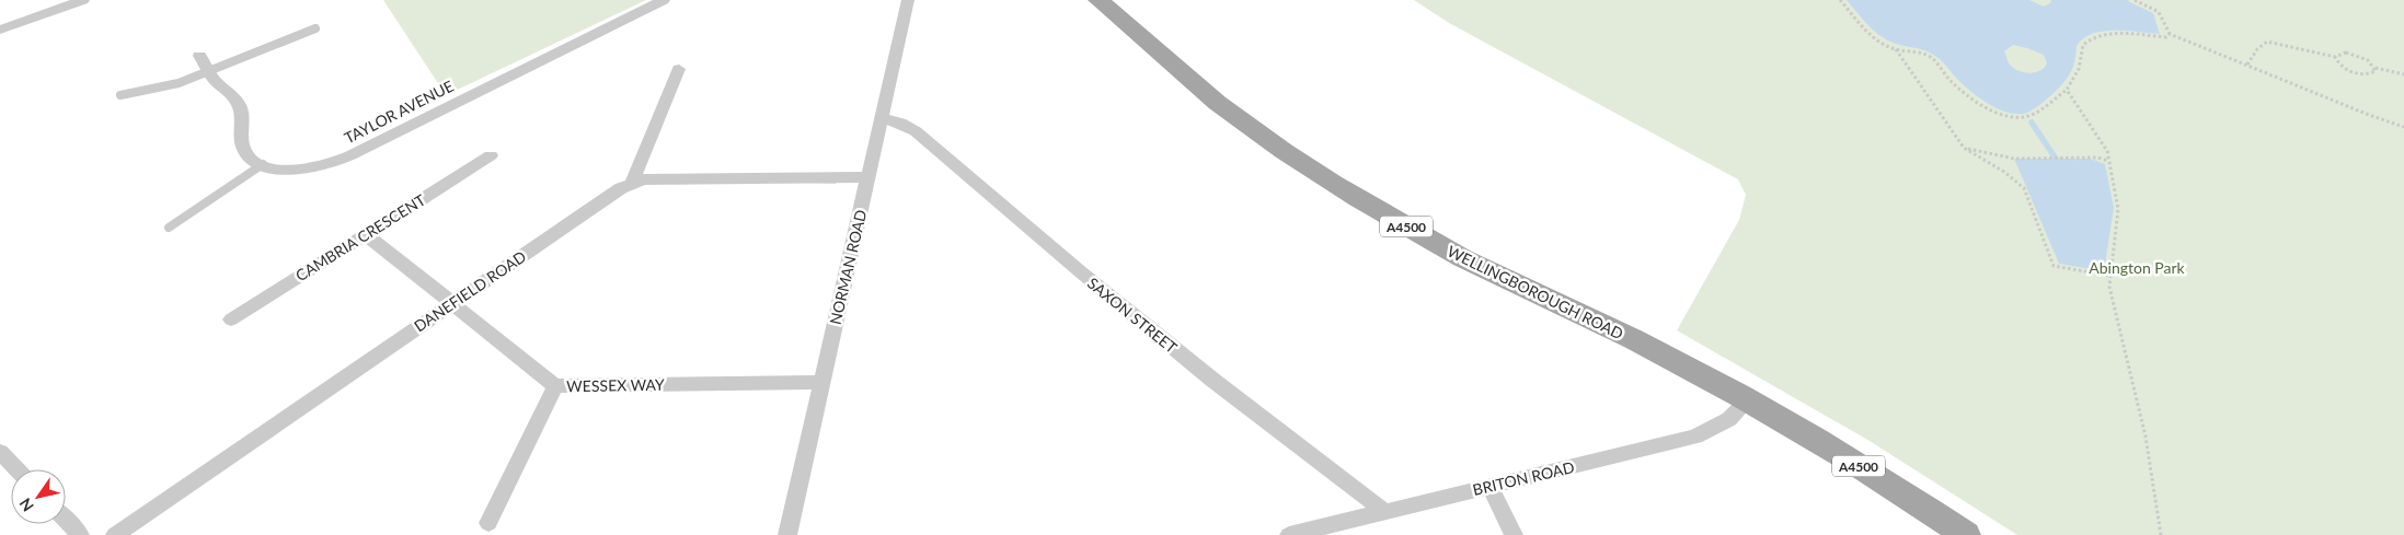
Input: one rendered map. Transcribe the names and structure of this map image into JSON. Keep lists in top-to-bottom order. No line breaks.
{"streets":{"main road":["A4500","WELLINGBOROUGH ROAD"],"street":["TAYLOR AVENUE","CAMBRIA CRESCENT","NORMAN ROAD","DANEFIELD ROAD","SAXON STREET","WESSEX WAY","BRITON ROAD"]},"crossings":[["CAMBRIA CRESCENT","WESSEX WAY"],["NORMAN ROAD","DANEFIELD ROAD"],["NORMAN ROAD","SAXON STREET"],["NORMAN ROAD","WESSEX WAY"],["DANEFIELD ROAD","WESSEX WAY"],["WELLINGBOROUGH ROAD","BRITON ROAD"],["SAXON STREET","BRITON ROAD"]],"parks":["Abington Park"],"north":"bottom left"}
